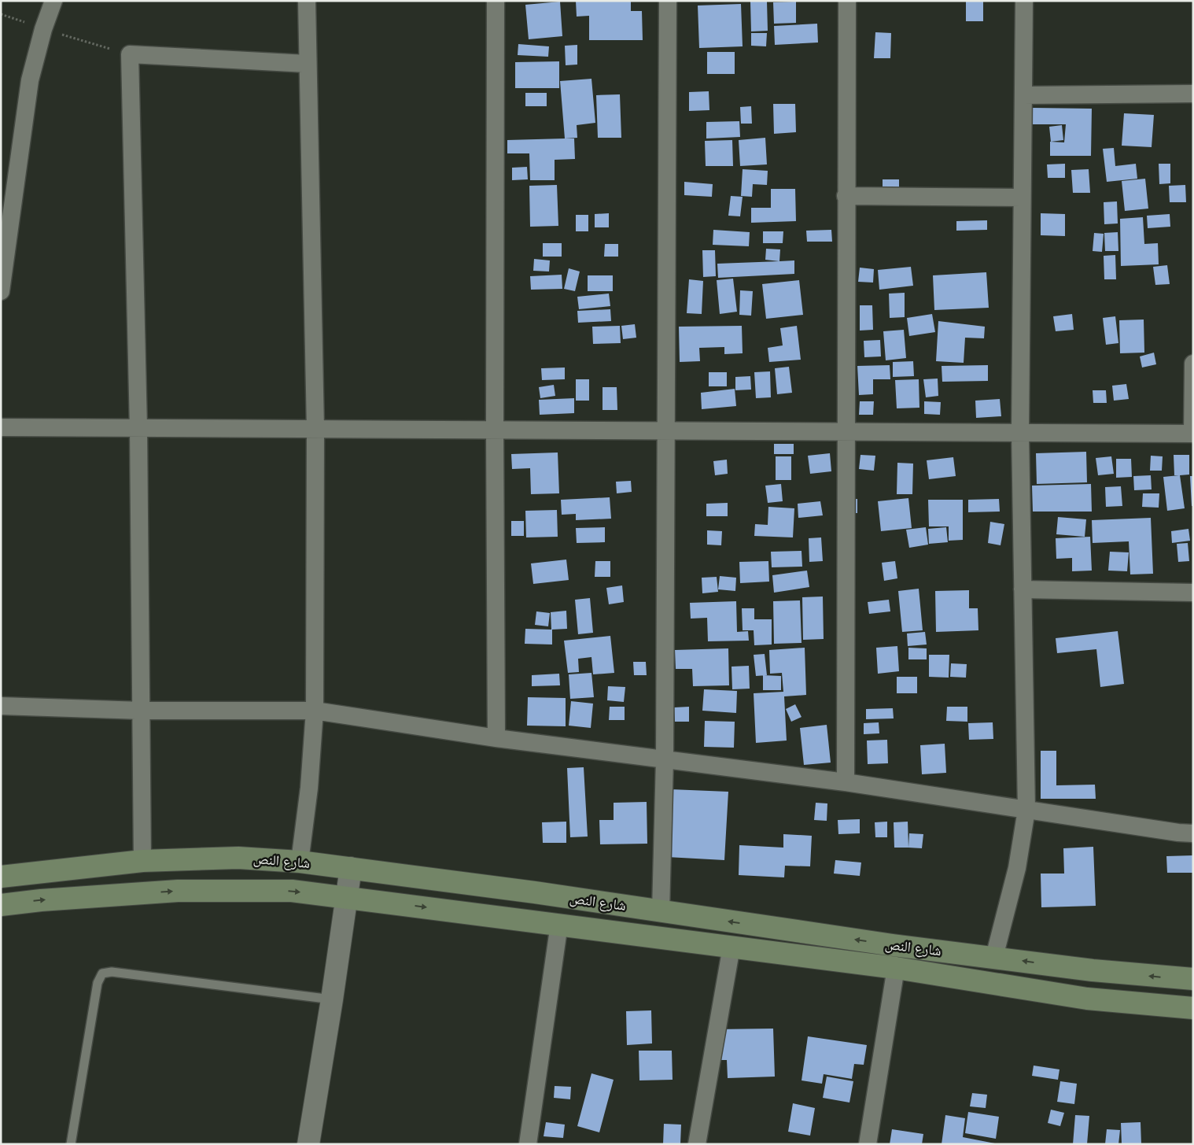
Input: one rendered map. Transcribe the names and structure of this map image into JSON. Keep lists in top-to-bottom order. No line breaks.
{"streets":{"main road":["شارع النص"]}}
